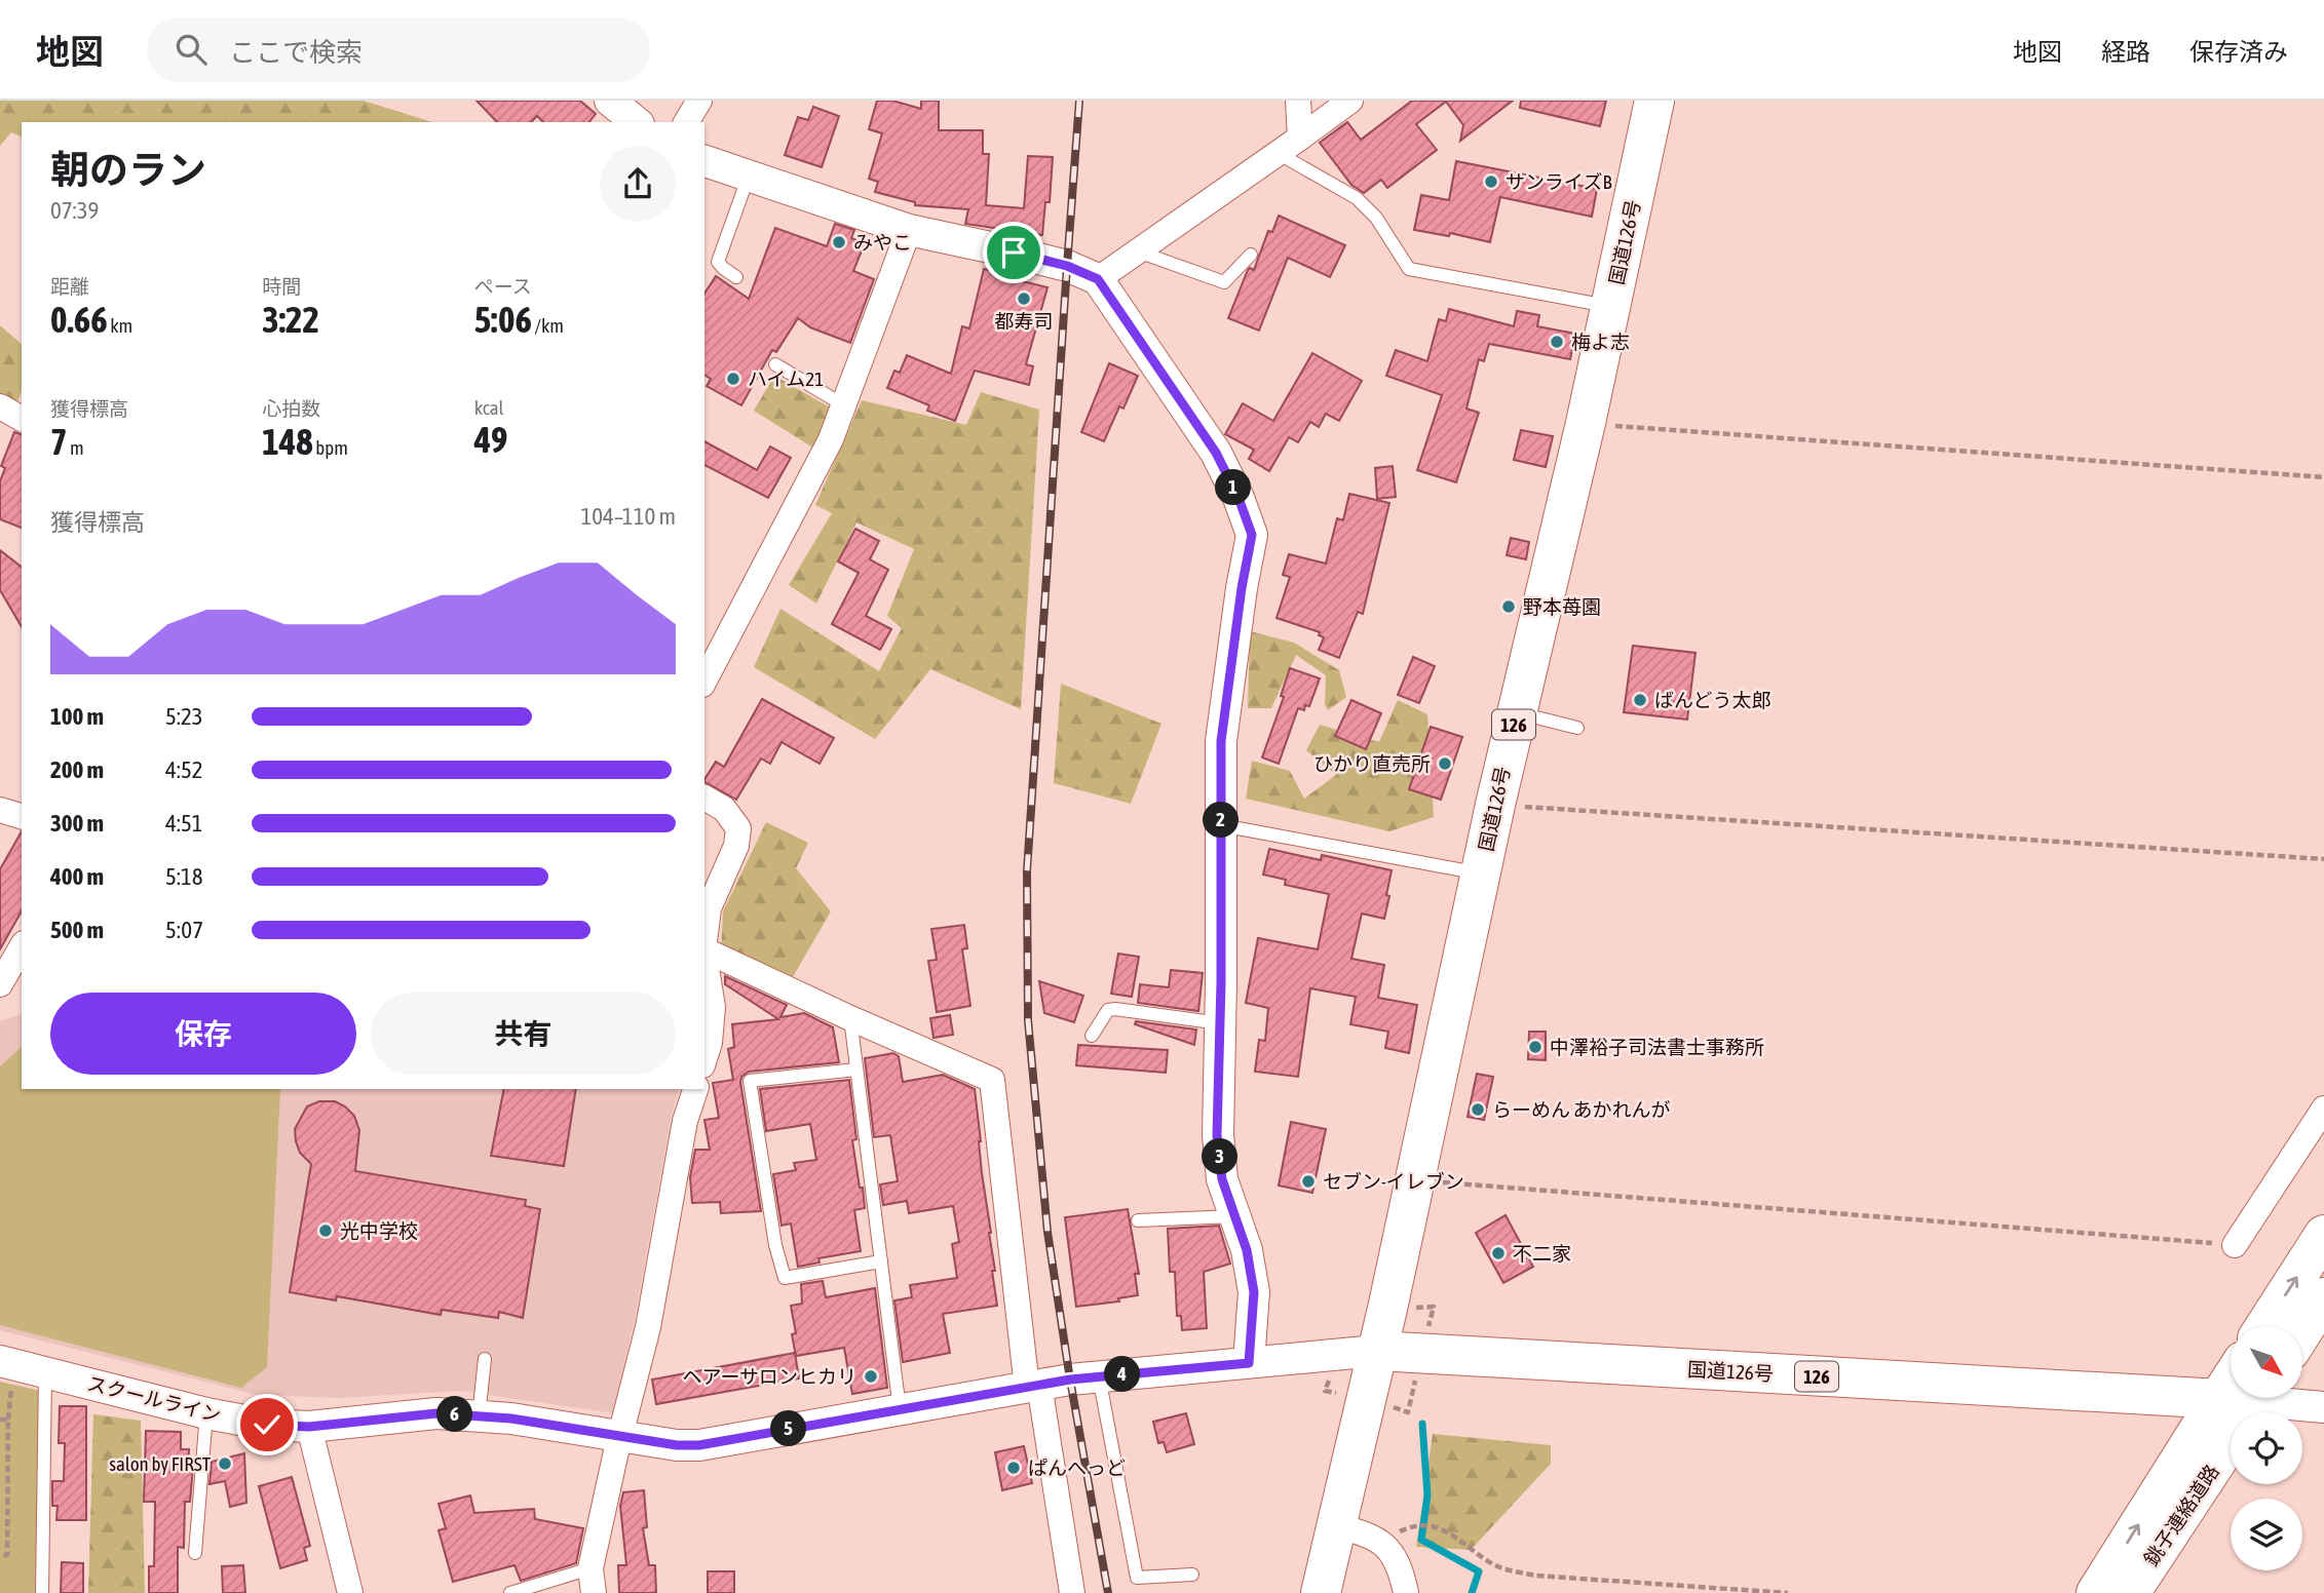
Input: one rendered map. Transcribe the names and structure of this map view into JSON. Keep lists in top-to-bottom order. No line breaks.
{"streets":{"highway":["国道126号","126","銚子連絡道路"],"street":["スクールライン"]},"crossings":[["国道126号","スクールライン"]],"places":["サンライズB","みやこ","都寿司","梅よ志","ハイム21","野本苺園","ばんどう太郎","ひかり直売所","中澤裕子司法書士事務所","らーめん あかれんが","セブン-イレブン","光中学校","不二家","ヘアーサロンヒカリ","salon by FIRST","ぱんへっど"],"north":"bottom right","page":{"header":"地図","search":"ここで検索","nav":["地図","経路","保存済み"],"heading":["朝のラン","07:39"],"stats":[["距離","0.66 km"],["時間","3:22"],["ペース","5:06 /km"],["獲得標高","7 m"],["心拍数","148 bpm"],["kcal","49"]],"pins":["1","2","3","4","6","5"],"chart":["獲得標高","104–110 m"],"list":[{"name":"100 m","note":"5:23"},{"name":"200 m","note":"4:52"},{"name":"300 m","note":"4:51"},{"name":"400 m","note":"5:18"},{"name":"500 m","note":"5:07"}],"buttons":["保存","共有"]}}
